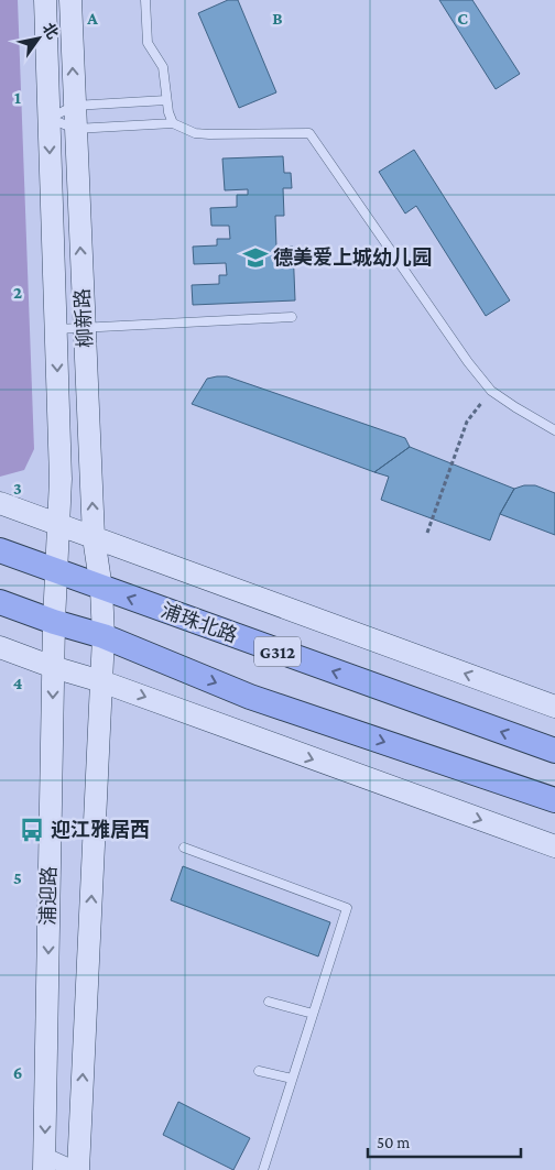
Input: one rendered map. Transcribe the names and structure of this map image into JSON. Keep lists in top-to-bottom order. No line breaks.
{"streets":{"main road":["浦珠北路","G312"],"street":["柳新路","浦迎路"]},"crossings":[["柳新路","浦珠北路"],["柳新路","浦迎路"]],"places":{"school or university":["德美爱上城幼儿园"],"bus stop":["迎江雅居西"]},"scale_bar":"50 m","north":"top right","grid":{"columns":["A","B","C"],"rows":["1","2","3","4","5","6"]}}
